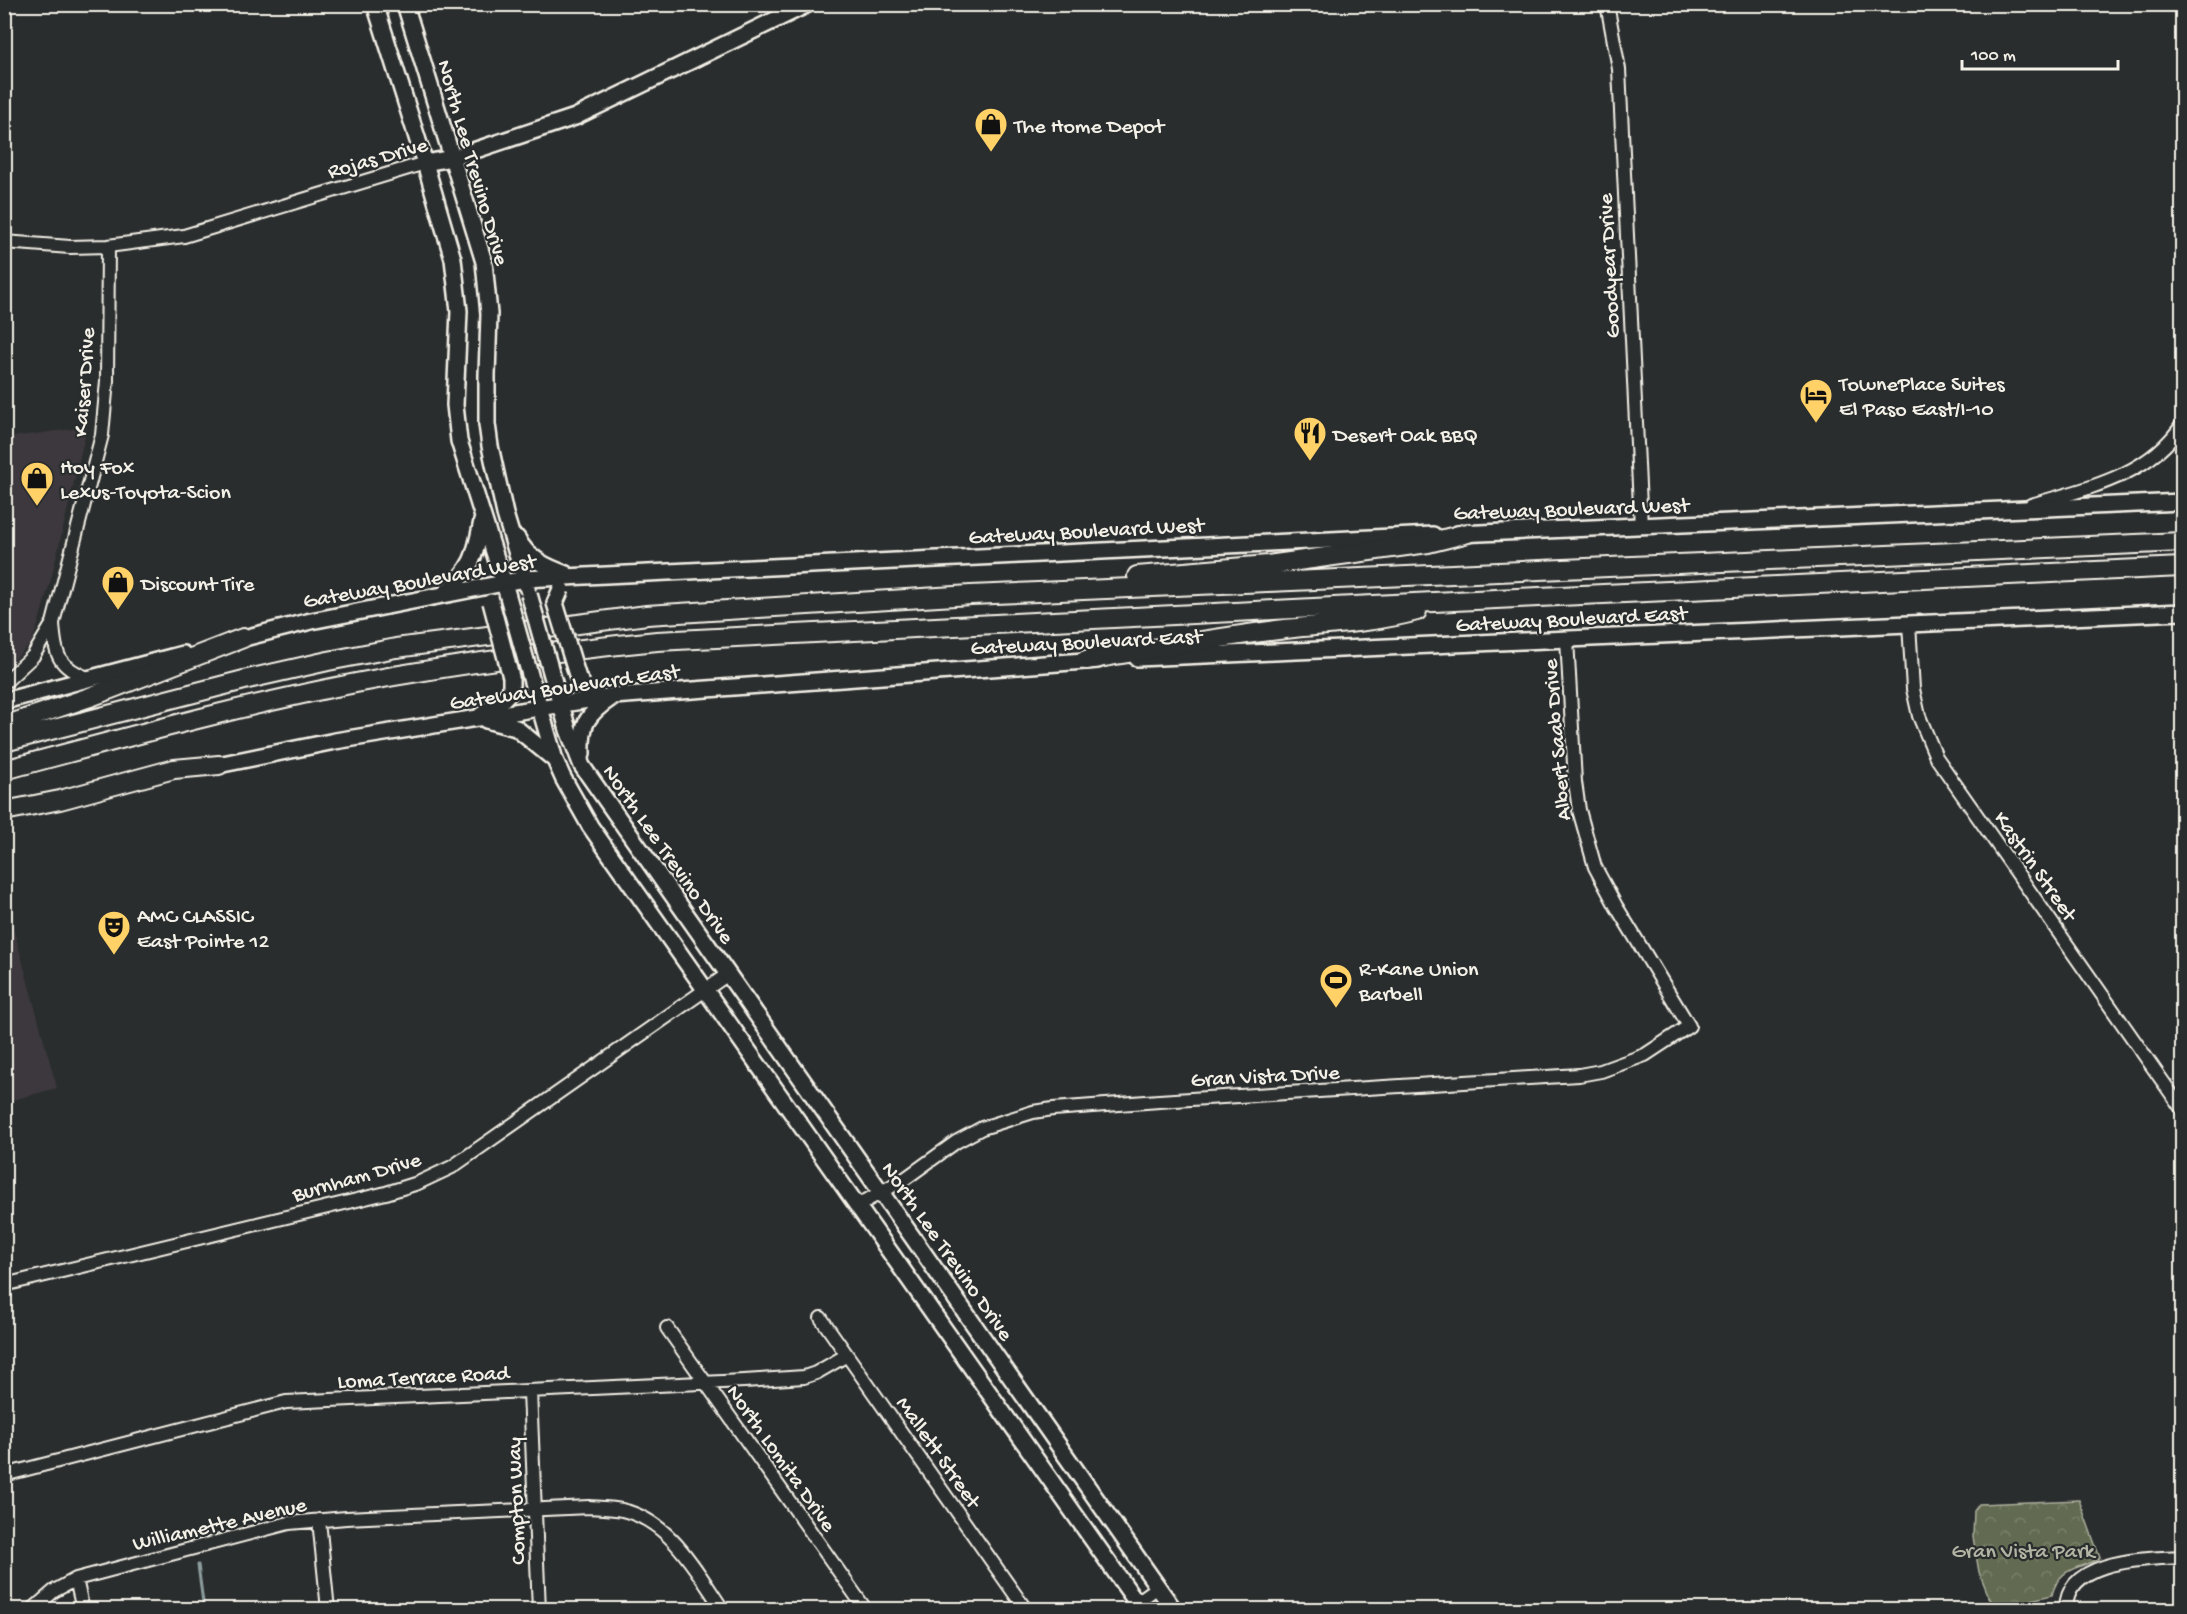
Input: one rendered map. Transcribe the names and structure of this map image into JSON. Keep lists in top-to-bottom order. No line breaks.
{"streets":{"main road":["Rojas Drive","North Lee Trevino Drive","Gateway Boulevard West","Gateway Boulevard East"],"street":["Goodyear Drive","Kaiser Drive","Albert Saab Drive","Kastrin Street","Gran Vista Drive","Burnham Drive","Loma Terrace Road","Mallett Street","North Lomita Drive","Compton Way","Williamette Avenue"]},"crossings":[["Rojas Drive","North Lee Trevino Drive"],["Rojas Drive","Kaiser Drive"],["North Lee Trevino Drive","Gateway Boulevard West"],["North Lee Trevino Drive","Gateway Boulevard East"],["North Lee Trevino Drive","Gran Vista Drive"],["North Lee Trevino Drive","Burnham Drive"],["Goodyear Drive","Gateway Boulevard West"],["Kaiser Drive","Gateway Boulevard West"],["Gateway Boulevard East","Albert Saab Drive"],["Gateway Boulevard East","Kastrin Street"],["Albert Saab Drive","Gran Vista Drive"],["Loma Terrace Road","Mallett Street"],["Loma Terrace Road","North Lomita Drive"],["Loma Terrace Road","Compton Way"],["Compton Way","Williamette Avenue"]],"parks":["Gran Vista Park"],"places":{"shop":["The Home Depot","Hoy Fox Lexus-Toyota-Scion","Discount Tire"],"hotel":["TownePlace Suites El Paso East/I-10"],"restaurant":["Desert Oak BBQ"],"theatre":["AMC CLASSIC East Pointe 12"],"sports":["R-Kane Union Barbell"]},"scale_bar":"100 m"}
